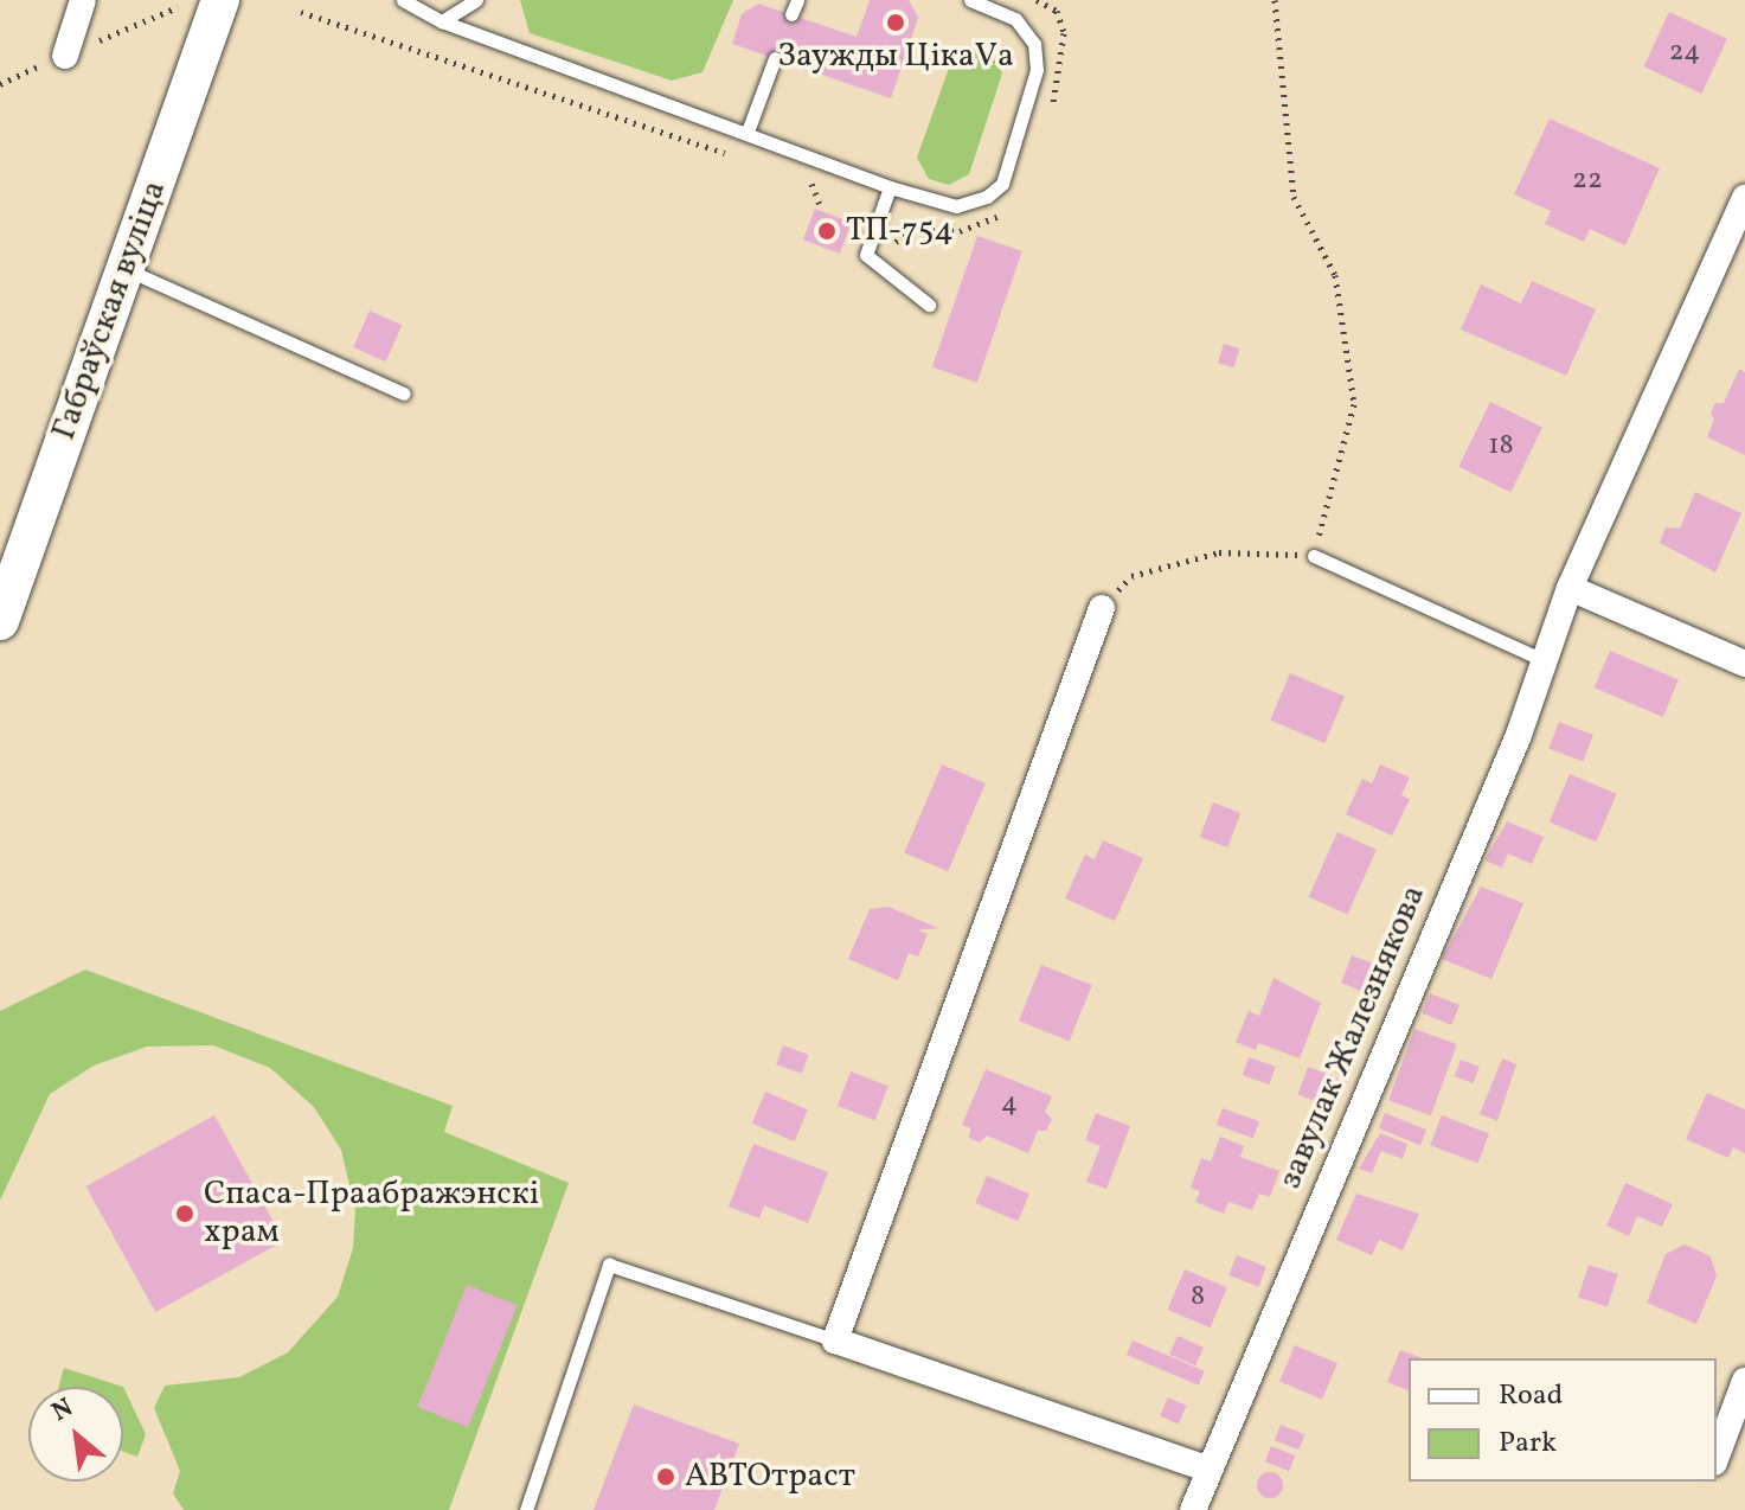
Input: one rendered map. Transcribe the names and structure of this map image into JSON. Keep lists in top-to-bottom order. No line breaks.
{"streets":{"main road":["Габраўская вуліца"],"street":["завулак Жалезнякова"]},"places":["Заужды ЦікаVа","ТП-754","Спаса-Праабражэнскі храм","АВТОтраст"],"house_numbers":["24","22","18","4","8"],"legend":["Road","Park"],"north":"top left"}
